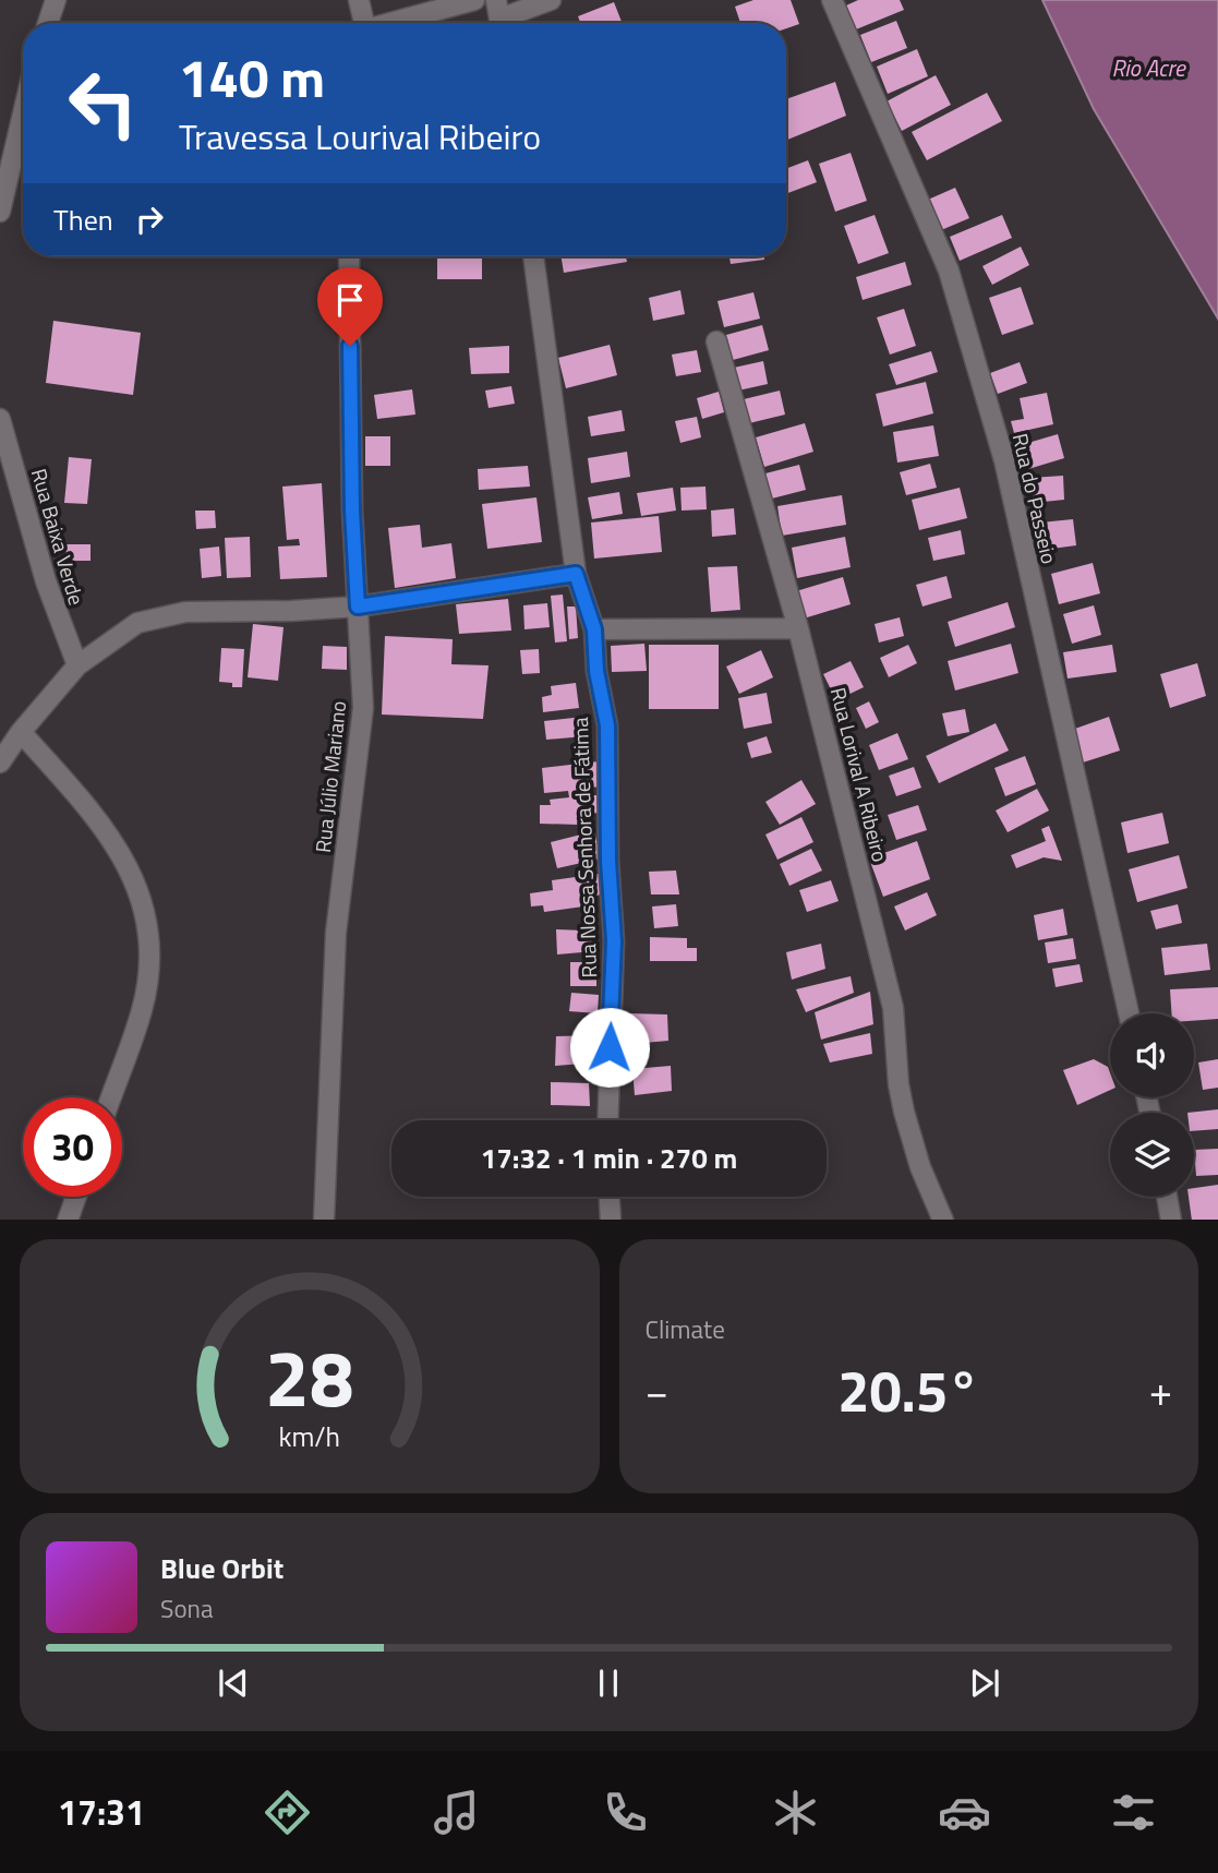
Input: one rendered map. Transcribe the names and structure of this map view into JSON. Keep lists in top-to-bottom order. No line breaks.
{"streets":{"street":["Rua do Passeio","Rua Baixa Verde","Rua Lorival A Ribeiro","Rua Júlio Mariano","Rua Nossa Senhora de Fátima"]},"water":["Rio Acre"],"page":{"turn":["140 m","Travessa Lourival Ribeiro"],"then":"Then","limit":"30","trip":"17:32 · 1 min · 270 m","tile":"Climate","heat":["−","20.5°","+"],"song":["Blue Orbit","Sona"],"tabs":"17:31","gauge":["28","km/h"]}}
